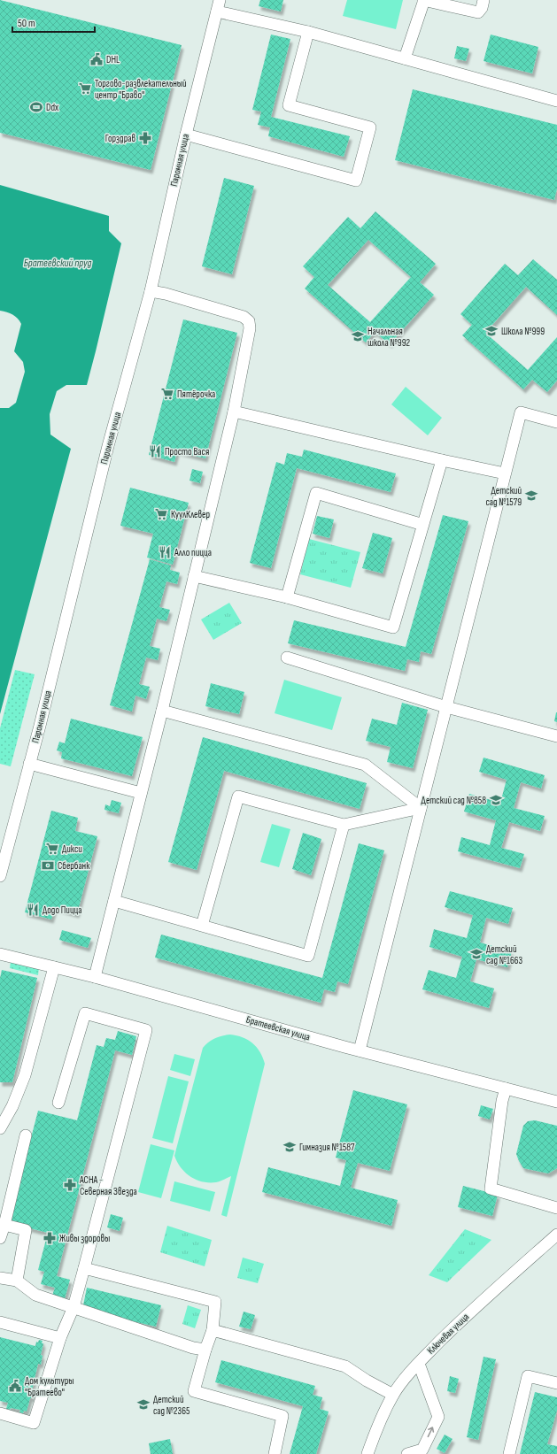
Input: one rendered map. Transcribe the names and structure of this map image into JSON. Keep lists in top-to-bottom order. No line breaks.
{"streets":{"street":["Паромная улица","Братеевская улица","Ключевая улица"]},"water":["Братеевский пруд"],"places":{"public building":["DHL","Дом культуры \"Братеево\""],"supermarket":["Торгово-развлекательный центр \"Браво\"","Пятёрочка","КуулКлевер","Дикси"],"sports":["Ddx"],"pharmacy":["Горздрав","АСНА - Северная Звезда","Живы здоровы"],"school or university":["Школа №999","Начальная школа №992","Детский сад №1579","Детский сад №858","Детский сад №1663","Гимназия №1587","Детский сад №2365"],"restaurant":["Просто Вася","Алло пицца","Додо Пицца"],"bank":["Сбербанк"]},"scale_bar":"50 m"}
